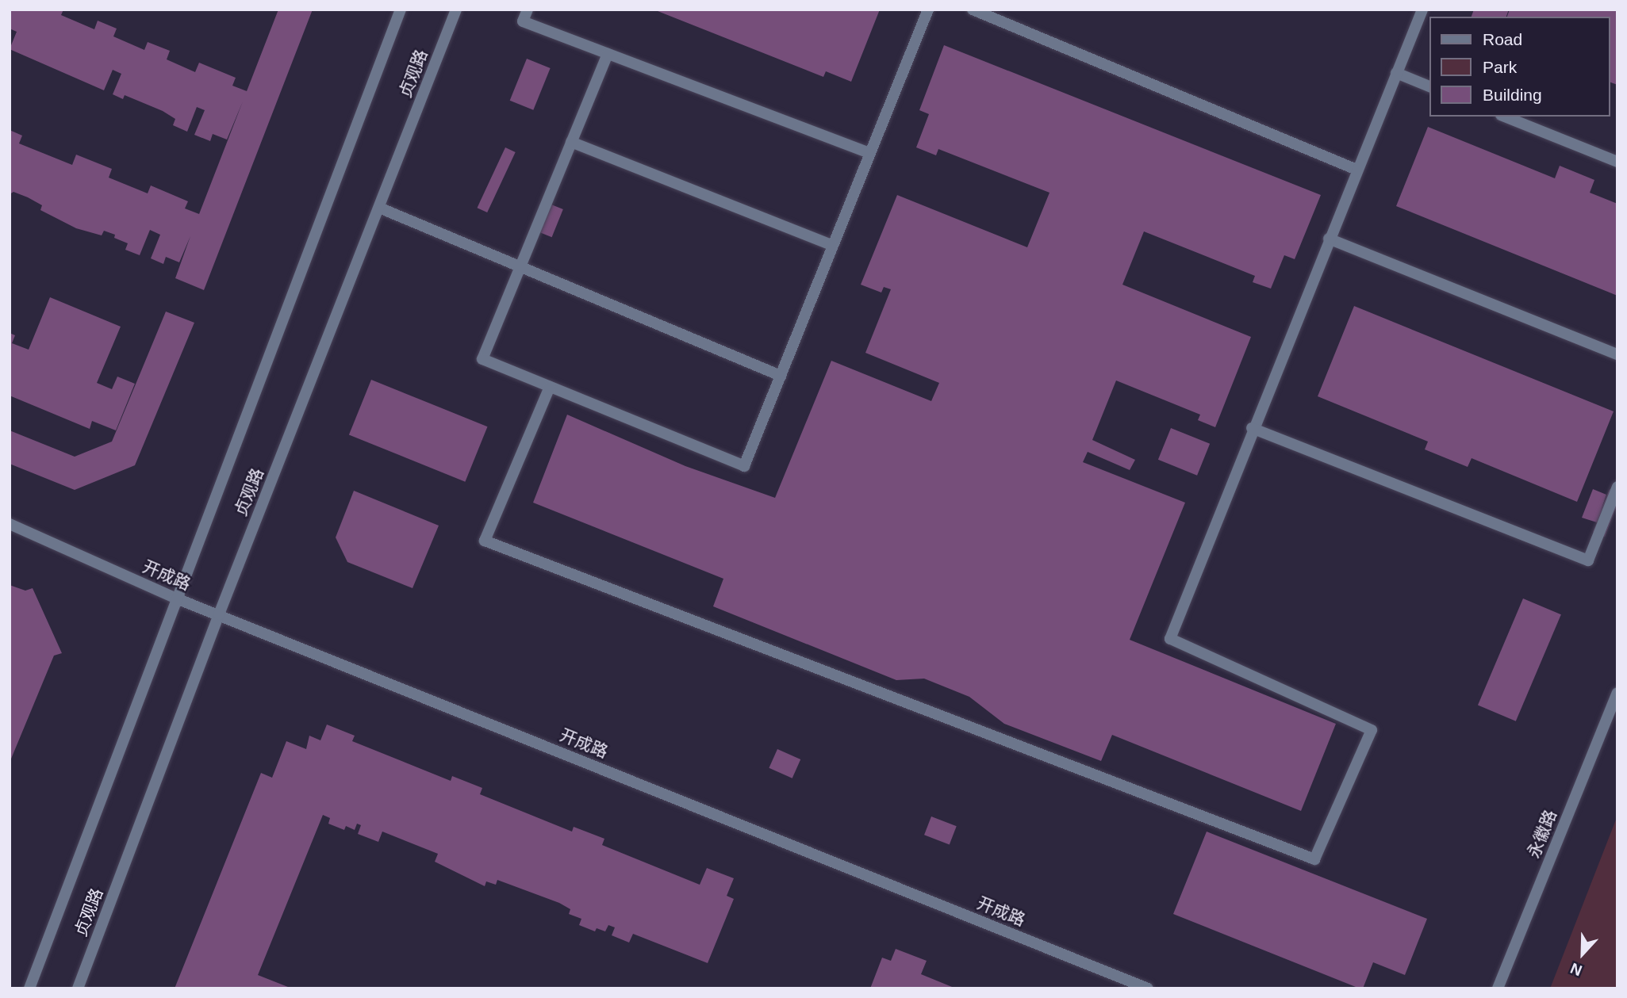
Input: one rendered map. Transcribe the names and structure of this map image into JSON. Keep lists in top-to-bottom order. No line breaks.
{"streets":{"street":["贞观路","开成路","永徽路"]},"crossings":[["贞观路","开成路"]],"legend":["Road","Park","Building"],"north":"bottom"}
